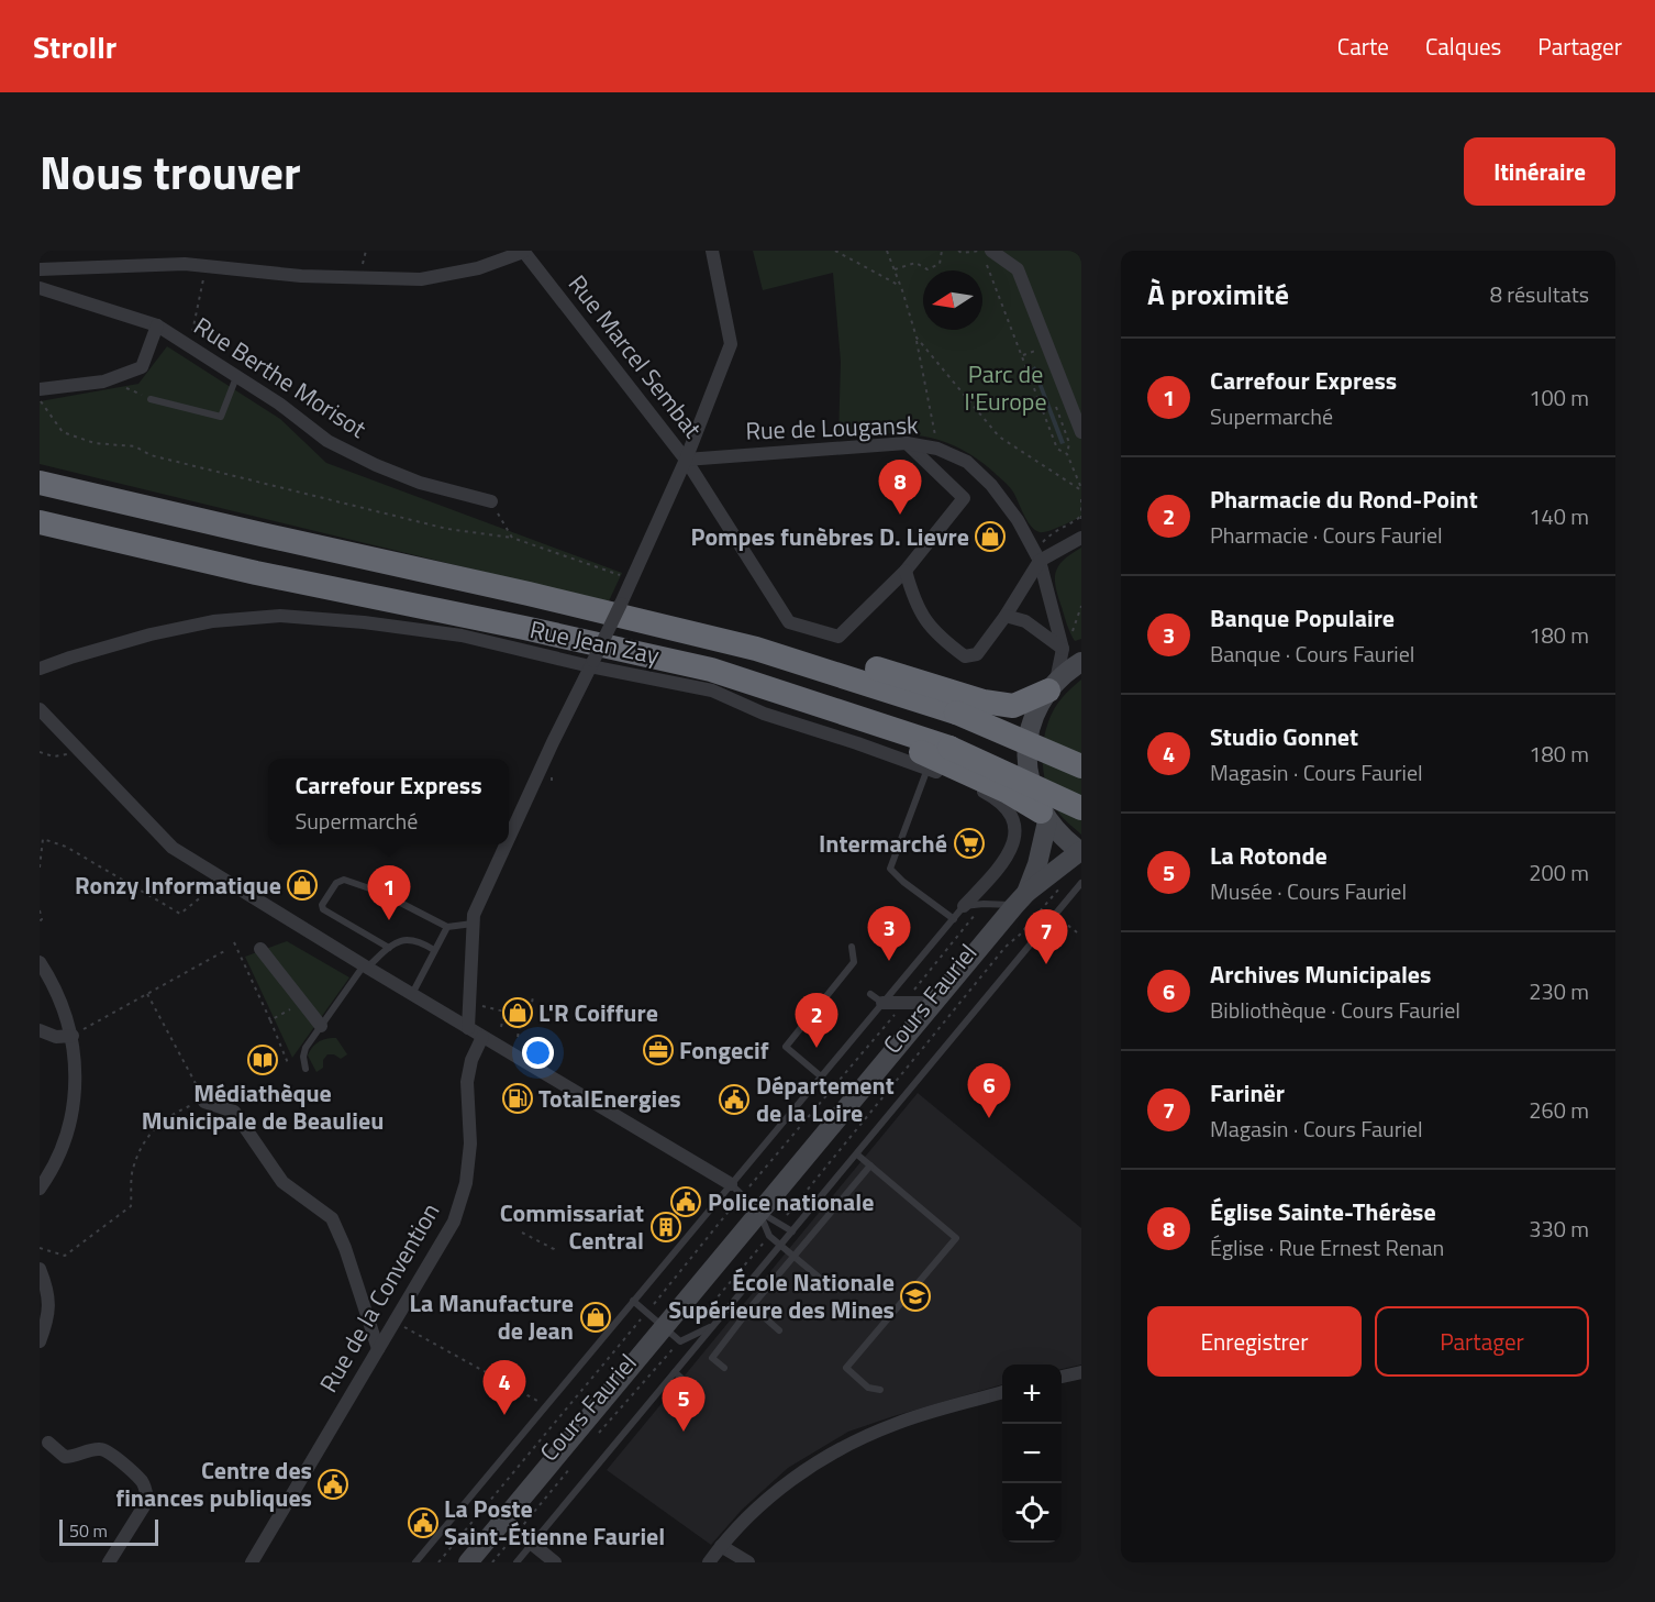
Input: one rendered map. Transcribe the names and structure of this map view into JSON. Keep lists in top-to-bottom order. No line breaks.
{"streets":{"main road":["Cours Fauriel"],"street":["Rue Marcel Sembat","Rue Berthe Morisot","Rue de Lougansk","Rue Jean Zay","Rue de la Convention"]},"crossings":[["Rue Marcel Sembat","Rue de Lougansk"],["Rue Jean Zay","Cours Fauriel"]],"parks":["Parc de l'Europe"],"places":{"shop":["Pompes funèbres D. Lievre","Ronzy Informatique","L'R Coiffure","La Manufacture de Jean"],"supermarket":["Intermarché"],"office":["Fongecif"],"library":["Médiathèque Municipale de Beaulieu"],"fuel station":["TotalEnergies"],"public building":["Département de la Loire","Police nationale","Centre des finances publiques","La Poste Saint-Étienne Fauriel"],"building":["Commissariat Central"],"school or university":["École Nationale Supérieure des Mines"]},"scale_bar":"50 m","north":"left","page":{"header":"Strollr","nav":["Carte","Calques","Partager"],"title":"Nous trouver","buttons":["Itinéraire",["Enregistrer","Partager"]],"heading":["À proximité","8 résultats"],"list":[{"mark":"1","name":"Carrefour Express","note":"Supermarché","value":"100 m"},{"mark":"2","name":"Pharmacie du Rond-Point","note":"Pharmacie · Cours Fauriel","value":"140 m"},{"mark":"3","name":"Banque Populaire","note":"Banque · Cours Fauriel","value":"180 m"},{"mark":"4","name":"Studio Gonnet","note":"Magasin · Cours Fauriel","value":"180 m"},{"mark":"5","name":"La Rotonde","note":"Musée · Cours Fauriel","value":"200 m"},{"mark":"6","name":"Archives Municipales","note":"Bibliothèque · Cours Fauriel","value":"230 m"},{"mark":"7","name":"Farinër","note":"Magasin · Cours Fauriel","value":"260 m"},{"mark":"8","name":"Église Sainte-Thérèse","note":"Église · Rue Ernest Renan","value":"330 m"}],"pins":["8","1","3","7","2","6","4","5"],"popup":["Carrefour Express","Supermarché"],"map_buttons":["+","−"],"scale":"50 m"}}
